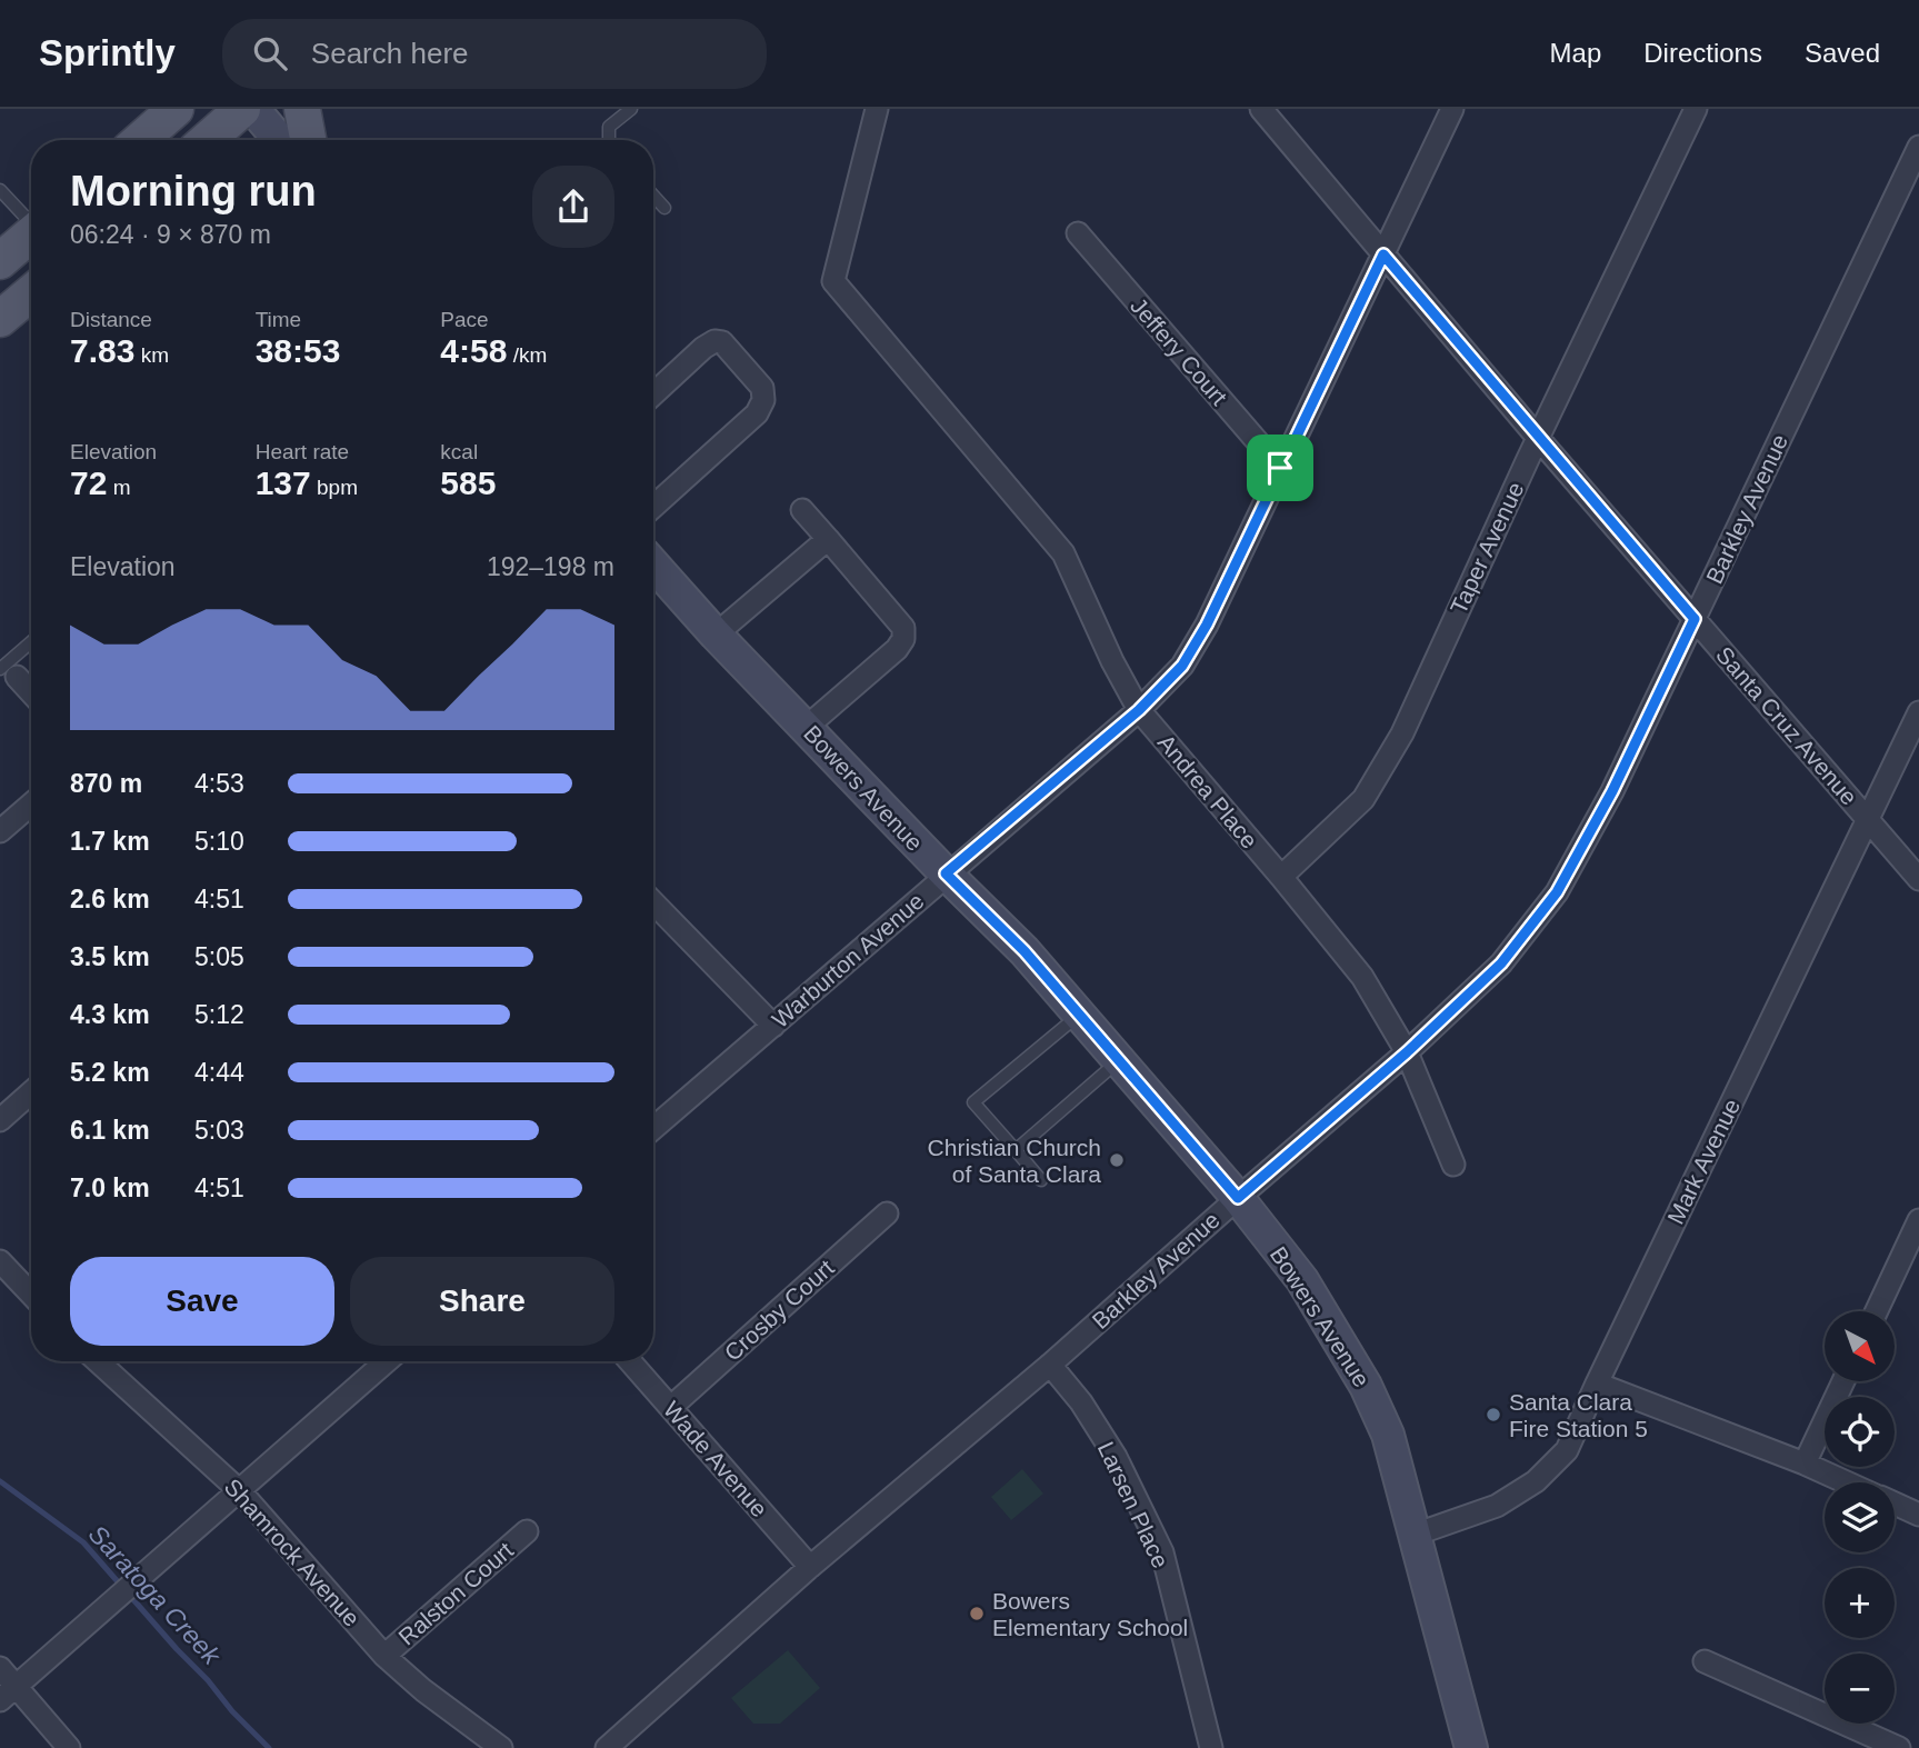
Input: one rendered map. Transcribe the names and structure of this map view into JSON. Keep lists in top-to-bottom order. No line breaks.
{"streets":{"main road":["Bowers Avenue"],"street":["Jeffery Court","Barkley Avenue","Taper Avenue","Santa Cruz Avenue","Andrea Place","Warburton Avenue","Mark Avenue","Crosby Court","Wade Avenue","Larsen Place","Shamrock Avenue","Ralston Court"]},"crossings":[["Jeffery Court","Warburton Avenue"],["Barkley Avenue","Santa Cruz Avenue"],["Barkley Avenue","Bowers Avenue"],["Barkley Avenue","Andrea Place"],["Barkley Avenue","Wade Avenue"],["Barkley Avenue","Larsen Place"],["Taper Avenue","Santa Cruz Avenue"],["Taper Avenue","Andrea Place"],["Santa Cruz Avenue","Warburton Avenue"],["Santa Cruz Avenue","Mark Avenue"],["Bowers Avenue","Warburton Avenue"],["Bowers Avenue","Mark Avenue"],["Andrea Place","Warburton Avenue"],["Crosby Court","Wade Avenue"],["Shamrock Avenue","Ralston Court"]],"water":["Saratoga Creek"],"places":["Christian Church of Santa Clara","Santa Clara Fire Station 5","Bowers Elementary School"],"north":"bottom right","page":{"header":"Sprintly","search":"Search here","nav":["Map","Directions","Saved"],"heading":["Morning run","06:24 · 9 × 870 m"],"stats":[["Distance","7.83 km"],["Time","38:53"],["Pace","4:58 /km"],["Elevation","72 m"],["Heart rate","137 bpm"],["kcal","585"]],"chart":["Elevation","192–198 m"],"list":[{"name":"870 m","note":"4:53"},{"name":"1.7 km","note":"5:10"},{"name":"2.6 km","note":"4:51"},{"name":"3.5 km","note":"5:05"},{"name":"4.3 km","note":"5:12"},{"name":"5.2 km","note":"4:44"},{"name":"6.1 km","note":"5:03"},{"name":"7.0 km","note":"4:51"}],"buttons":["Save","Share"],"map_buttons":["+","−"]}}
